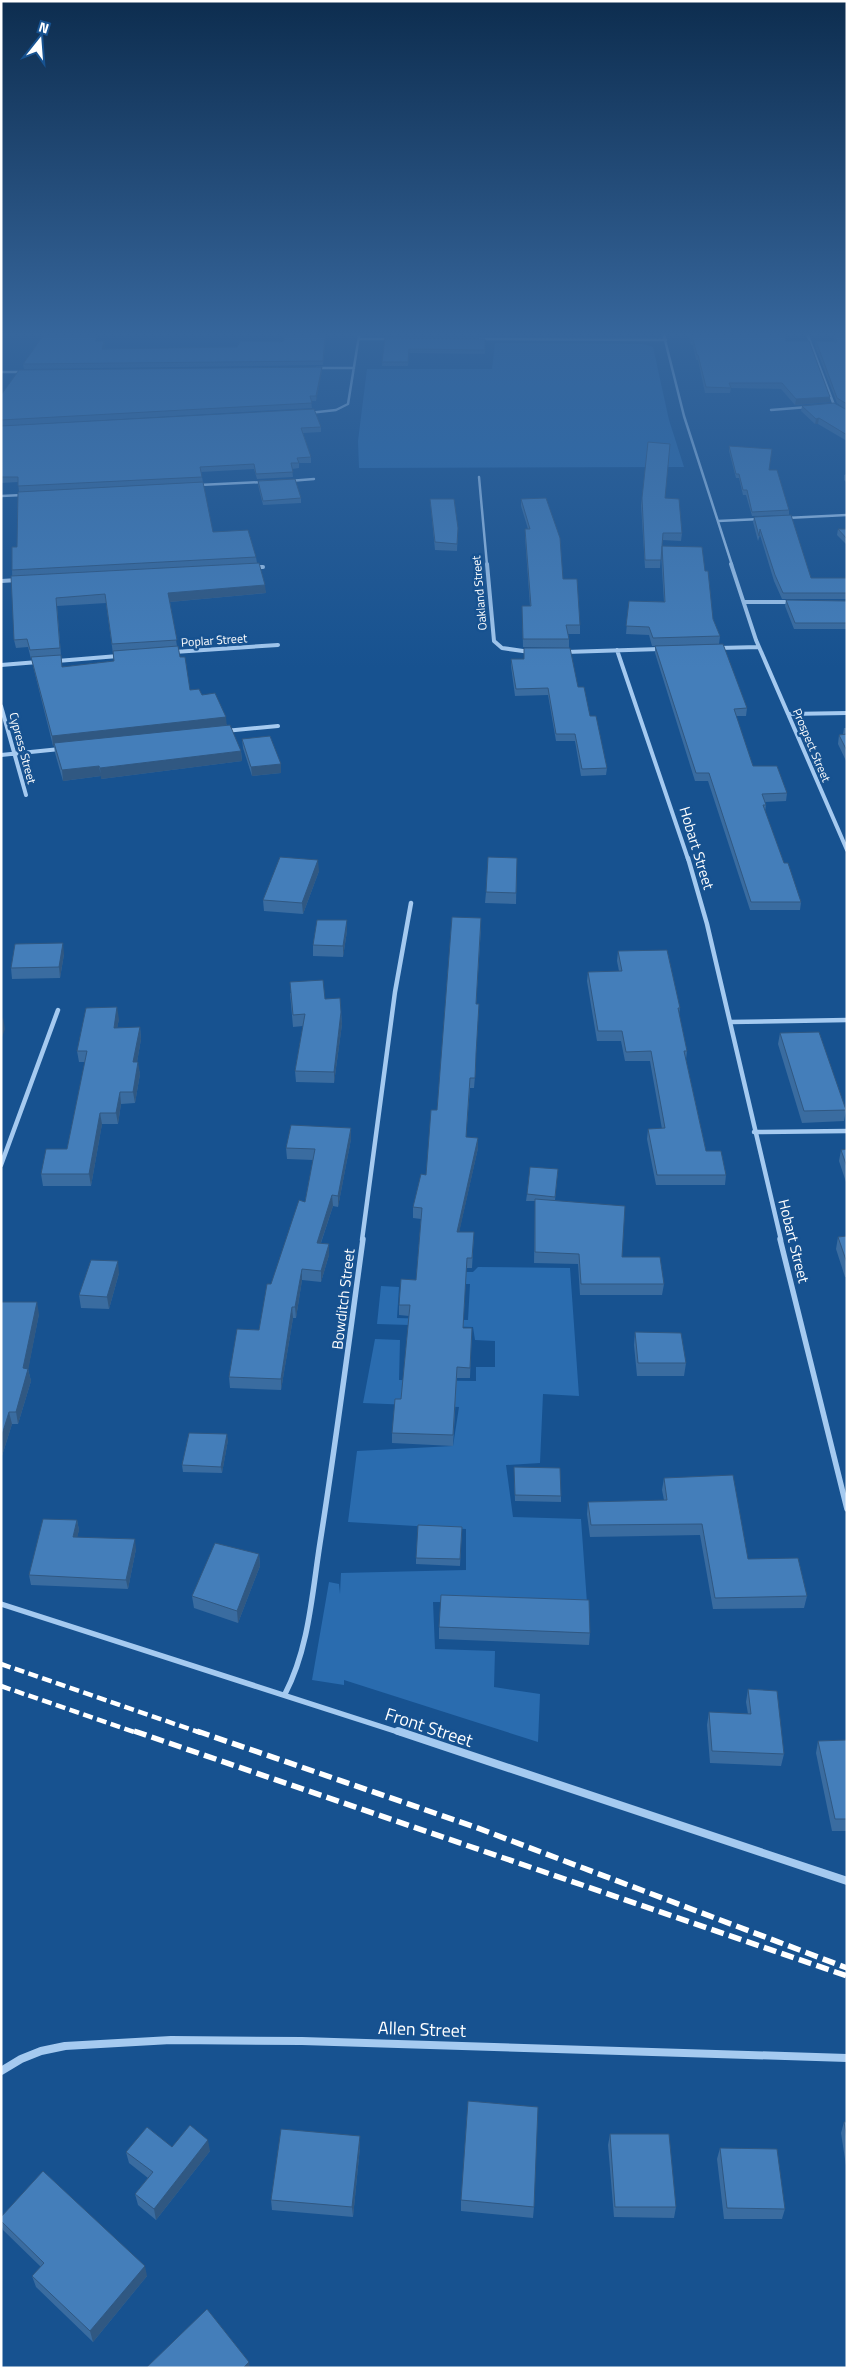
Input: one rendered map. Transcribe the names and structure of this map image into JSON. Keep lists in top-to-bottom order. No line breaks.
{"streets":{"street":["Oakland Street","Poplar Street","Prospect Street","Cypress Street","Hobart Street","Bowditch Street","Front Street","Allen Street"]},"crossings":[["Bowditch Street","Front Street"]],"north":"top"}
